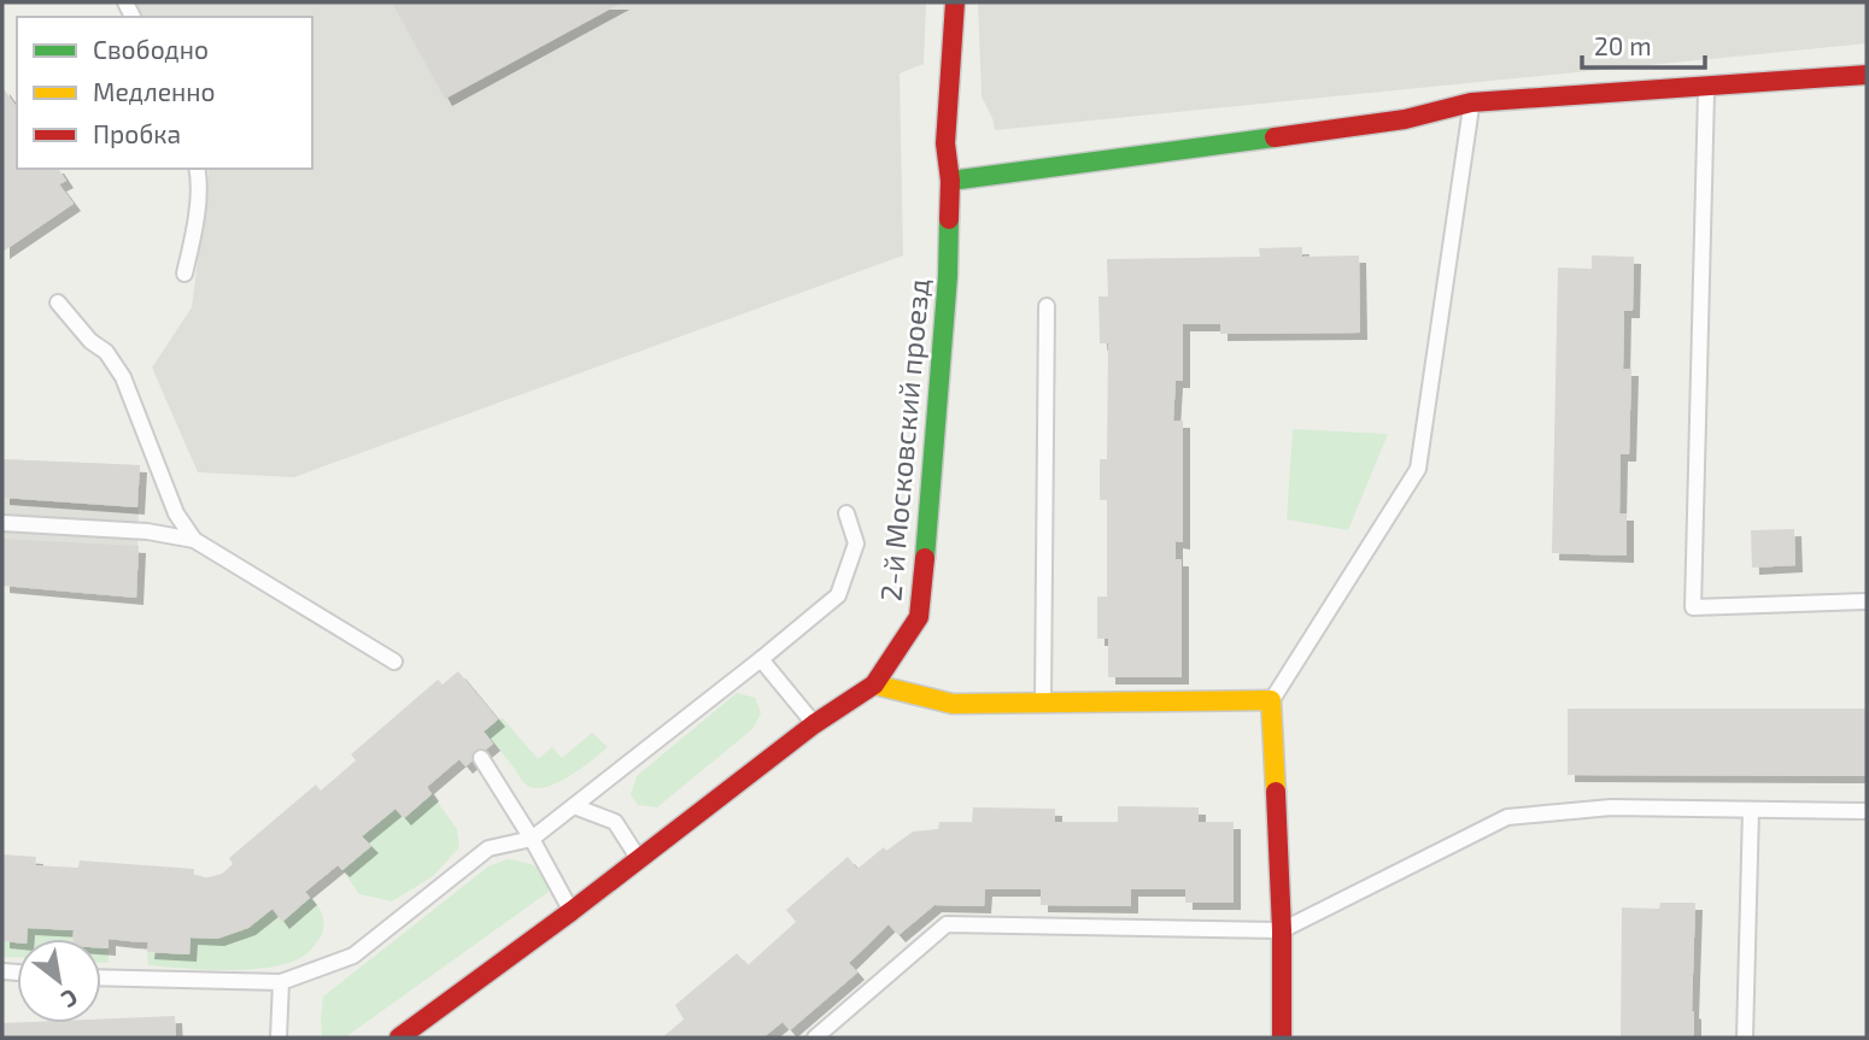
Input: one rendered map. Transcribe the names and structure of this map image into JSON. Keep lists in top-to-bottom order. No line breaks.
{"streets":{"street":["2-й Московский проезд"]},"legend":["Свободно","Медленно","Пробка"],"scale_bar":"20 m","north":"bottom right"}
